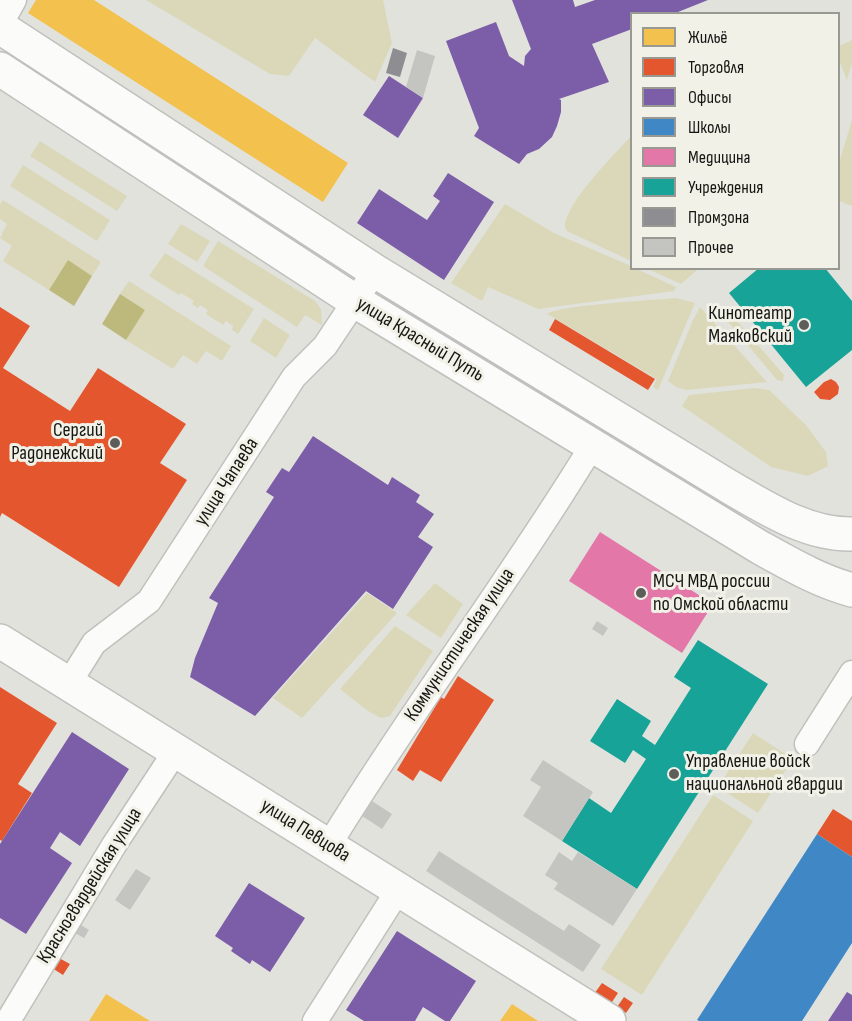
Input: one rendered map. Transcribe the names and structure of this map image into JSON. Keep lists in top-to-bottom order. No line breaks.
{"streets":{"main road":["улица Красный Путь","улица Певцова"],"street":["улица Чапаева","Коммунистическая улица","Красногвардейская улица"]},"crossings":[["улица Красный Путь","улица Чапаева"],["улица Красный Путь","Коммунистическая улица"],["улица Чапаева","улица Певцова"],["Коммунистическая улица","улица Певцова"],["улица Певцова","Красногвардейская улица"]],"places":["Кинотеатр Маяковский","Сергий Радонежский","МСЧ МВД россии по Омской области","Управление войск национальной гвардии"],"legend":["Жильё","Торговля","Офисы","Школы","Медицина","Учреждения","Промзона","Прочее"]}
